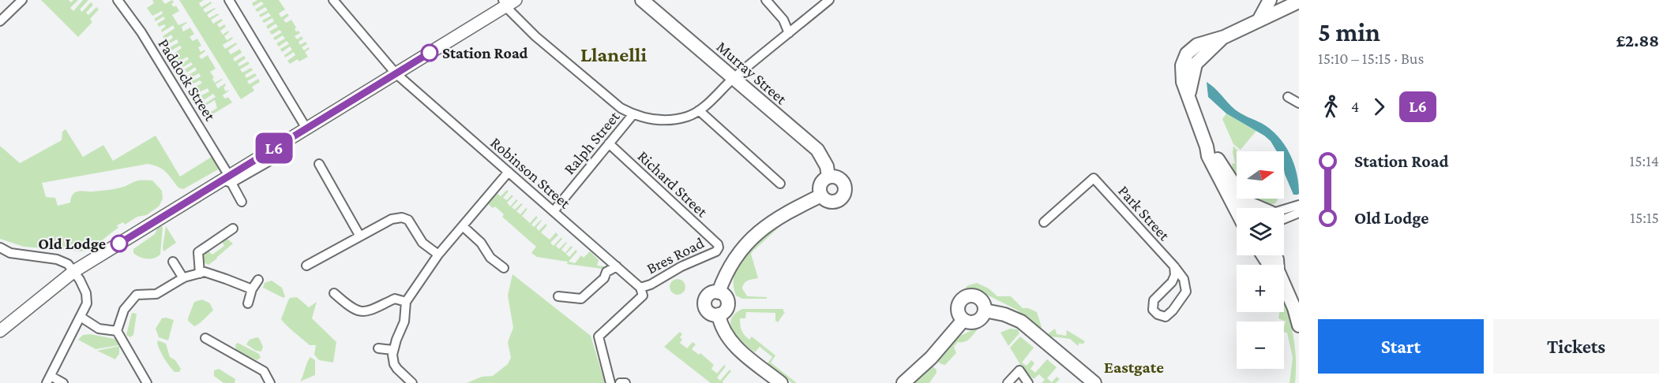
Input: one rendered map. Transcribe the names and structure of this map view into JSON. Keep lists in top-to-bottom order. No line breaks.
{"streets":{"main road":["Murray Street"],"street":["Paddock Street","Ralph Street","Robinson Street","Richard Street","Park Street","Bres Road"]},"crossings":[["Ralph Street","Robinson Street"],["Ralph Street","Richard Street"],["Robinson Street","Bres Road"],["Richard Street","Bres Road"]],"districts":["Llanelli","Eastgate"],"places":["Station Road","Old Lodge"],"lines":["bus line L6"],"north":"right","page":{"on_map":"L6","heading":["5 min","15:10 – 15:15 · Bus","£2.88"],"legs":["4","L6"],"list":[{"name":"Station Road","value":"15:14"},{"name":"Old Lodge","value":"15:15"}],"map_buttons":["+","−"],"buttons":["Start","Tickets"]}}
